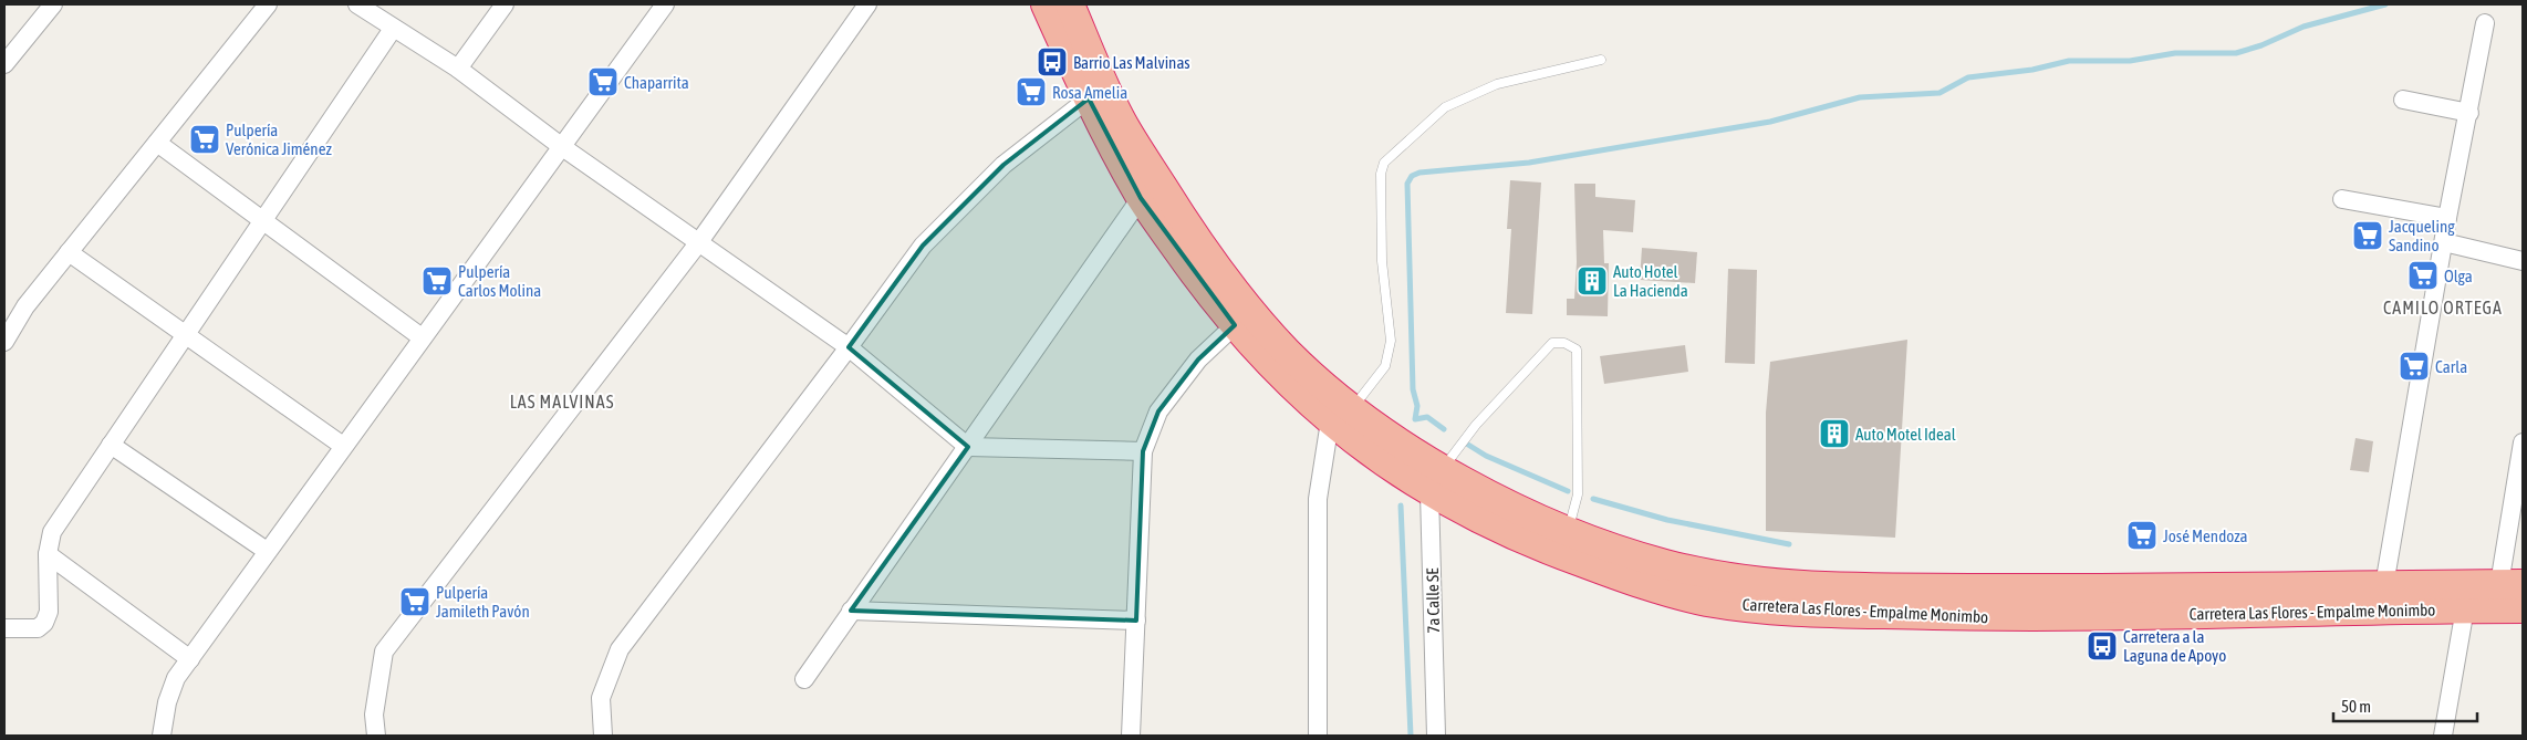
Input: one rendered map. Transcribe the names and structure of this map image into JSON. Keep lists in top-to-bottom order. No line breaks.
{"streets":{"highway":["Carretera Las Flores - Empalme Monimbo"],"street":["7a Calle SE"]},"crossings":[["7a Calle SE","Carretera Las Flores - Empalme Monimbo"]],"districts":["CAMILO ORTEGA","LAS MALVINAS"],"places":{"bus stop":["Barrio Las Malvinas","Carretera a la Laguna de Apoyo"],"supermarket":["Chaparrita","Rosa Amelia","Pulpería Verónica Jiménez","Jacqueling Sandino","Olga","Pulpería Carlos Molina","Carla","José Mendoza","Pulpería Jamileth Pavón"],"building":["Auto Hotel La Hacienda","Auto Motel Ideal"]},"scale_bar":"50 m"}
